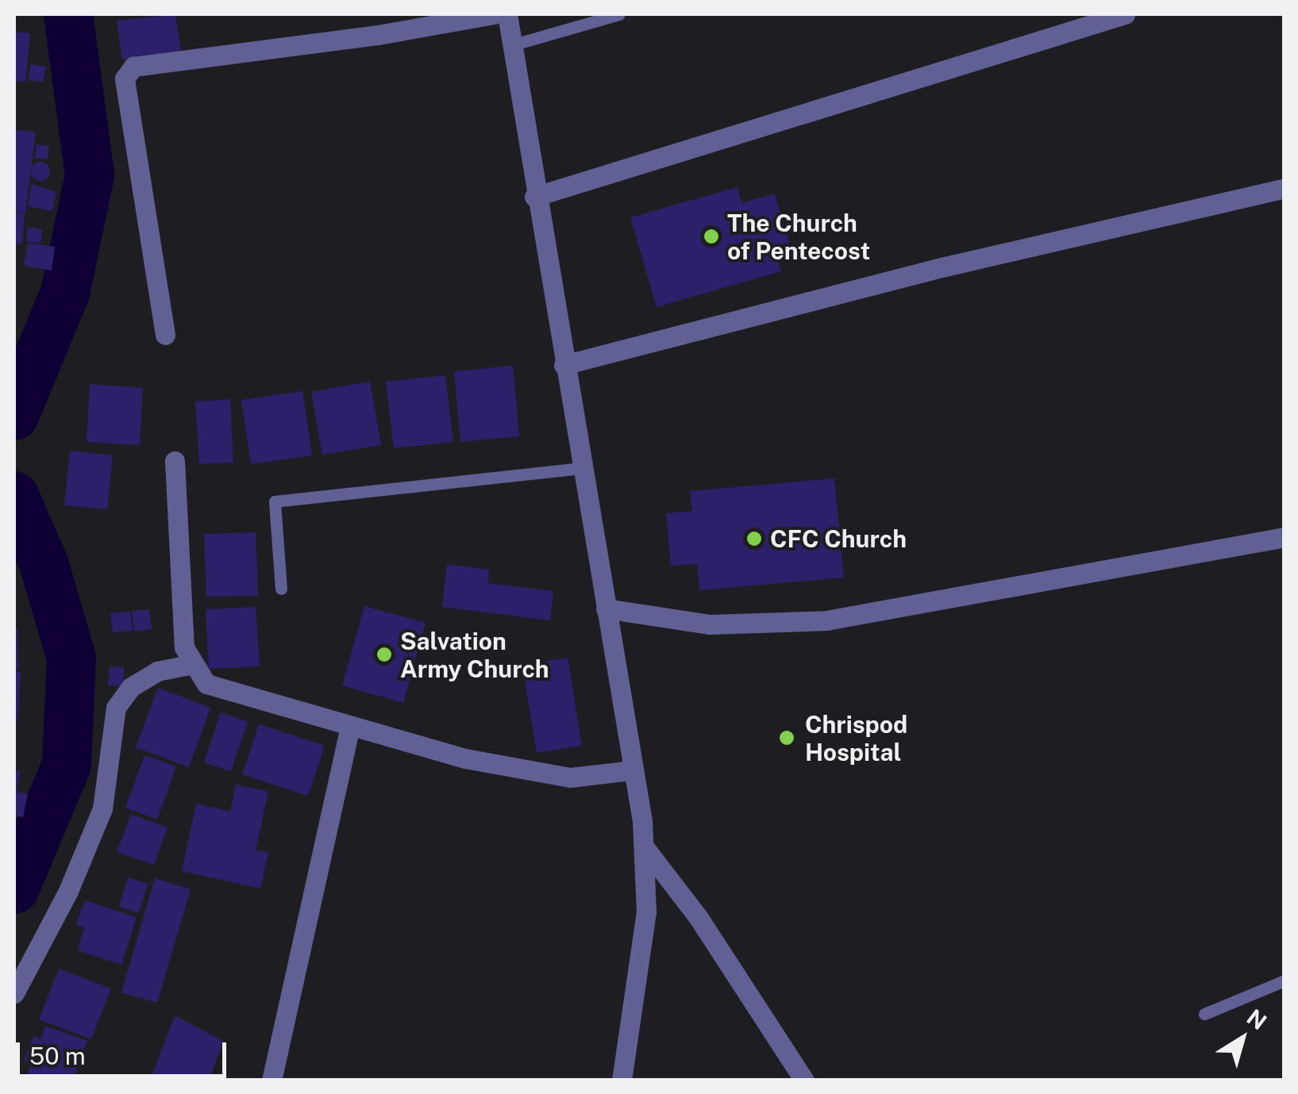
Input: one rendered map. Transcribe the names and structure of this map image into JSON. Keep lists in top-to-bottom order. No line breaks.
{"places":["The Church of Pentecost","CFC Church","Salvation Army Church","Chrispod Hospital"],"scale_bar":"50 m","north":"top right"}
